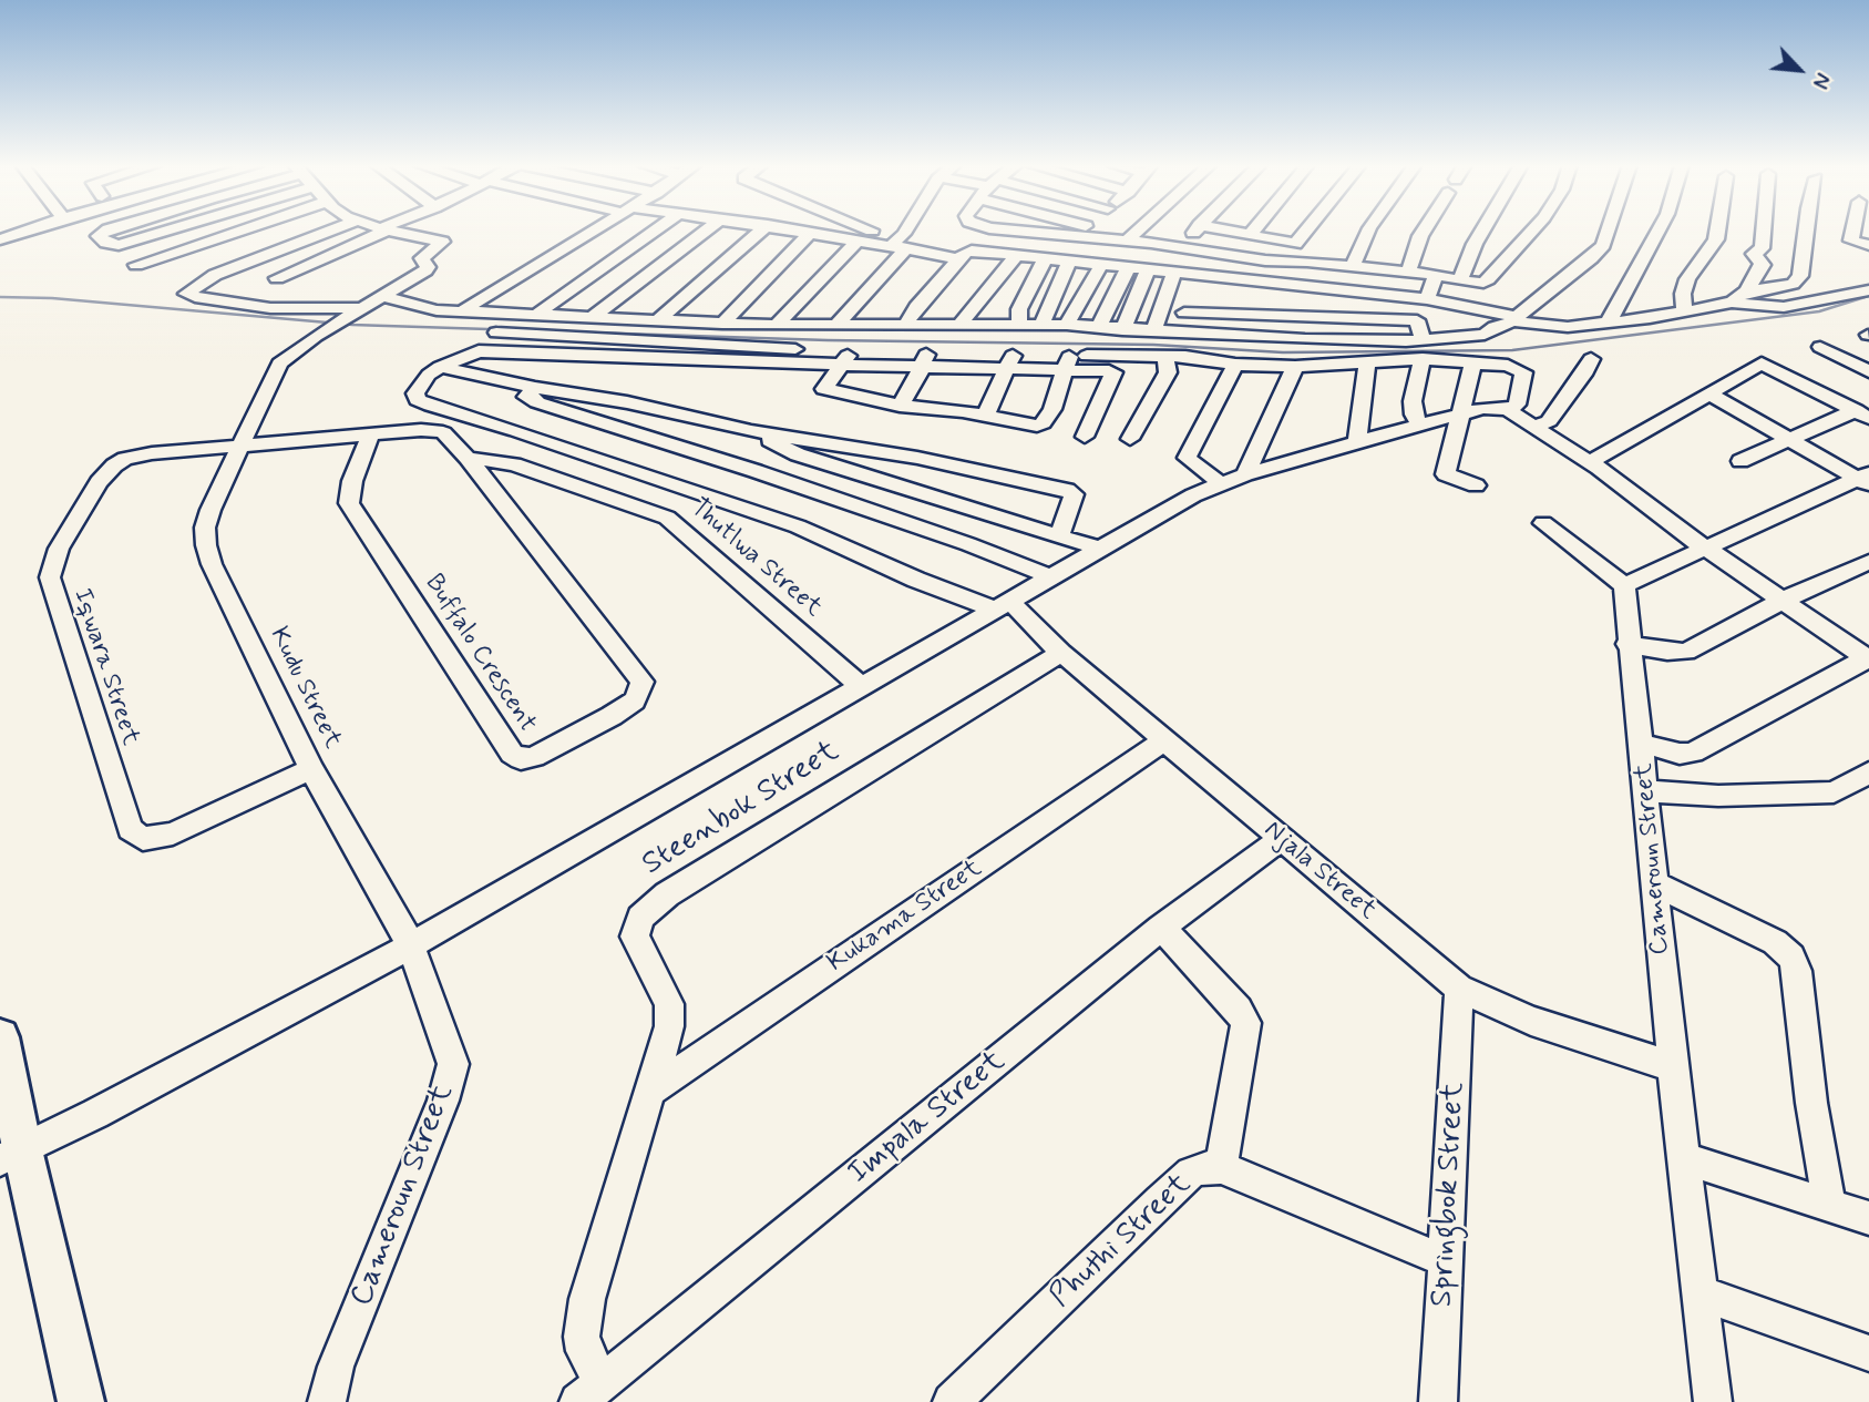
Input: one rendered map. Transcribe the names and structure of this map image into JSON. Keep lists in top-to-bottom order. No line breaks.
{"streets":{"street":["Thutlwa Street","Buffalo Crescent","Iqwara Street","Kudu Street","Steenbok Street","Cameroun Street","Njala Street","Kukama Street","Impala Street","Springbok Street","Phuthi Street"]},"crossings":[["Thutlwa Street","Buffalo Crescent"],["Iqwara Street","Kudu Street"],["Kudu Street","Cameroun Street"],["Steenbok Street","Njala Street"],["Steenbok Street","Kukama Street"],["Steenbok Street","Impala Street"],["Cameroun Street","Njala Street"],["Njala Street","Kukama Street"],["Njala Street","Impala Street"],["Njala Street","Springbok Street"],["Springbok Street","Phuthi Street"]],"north":"bottom right"}
